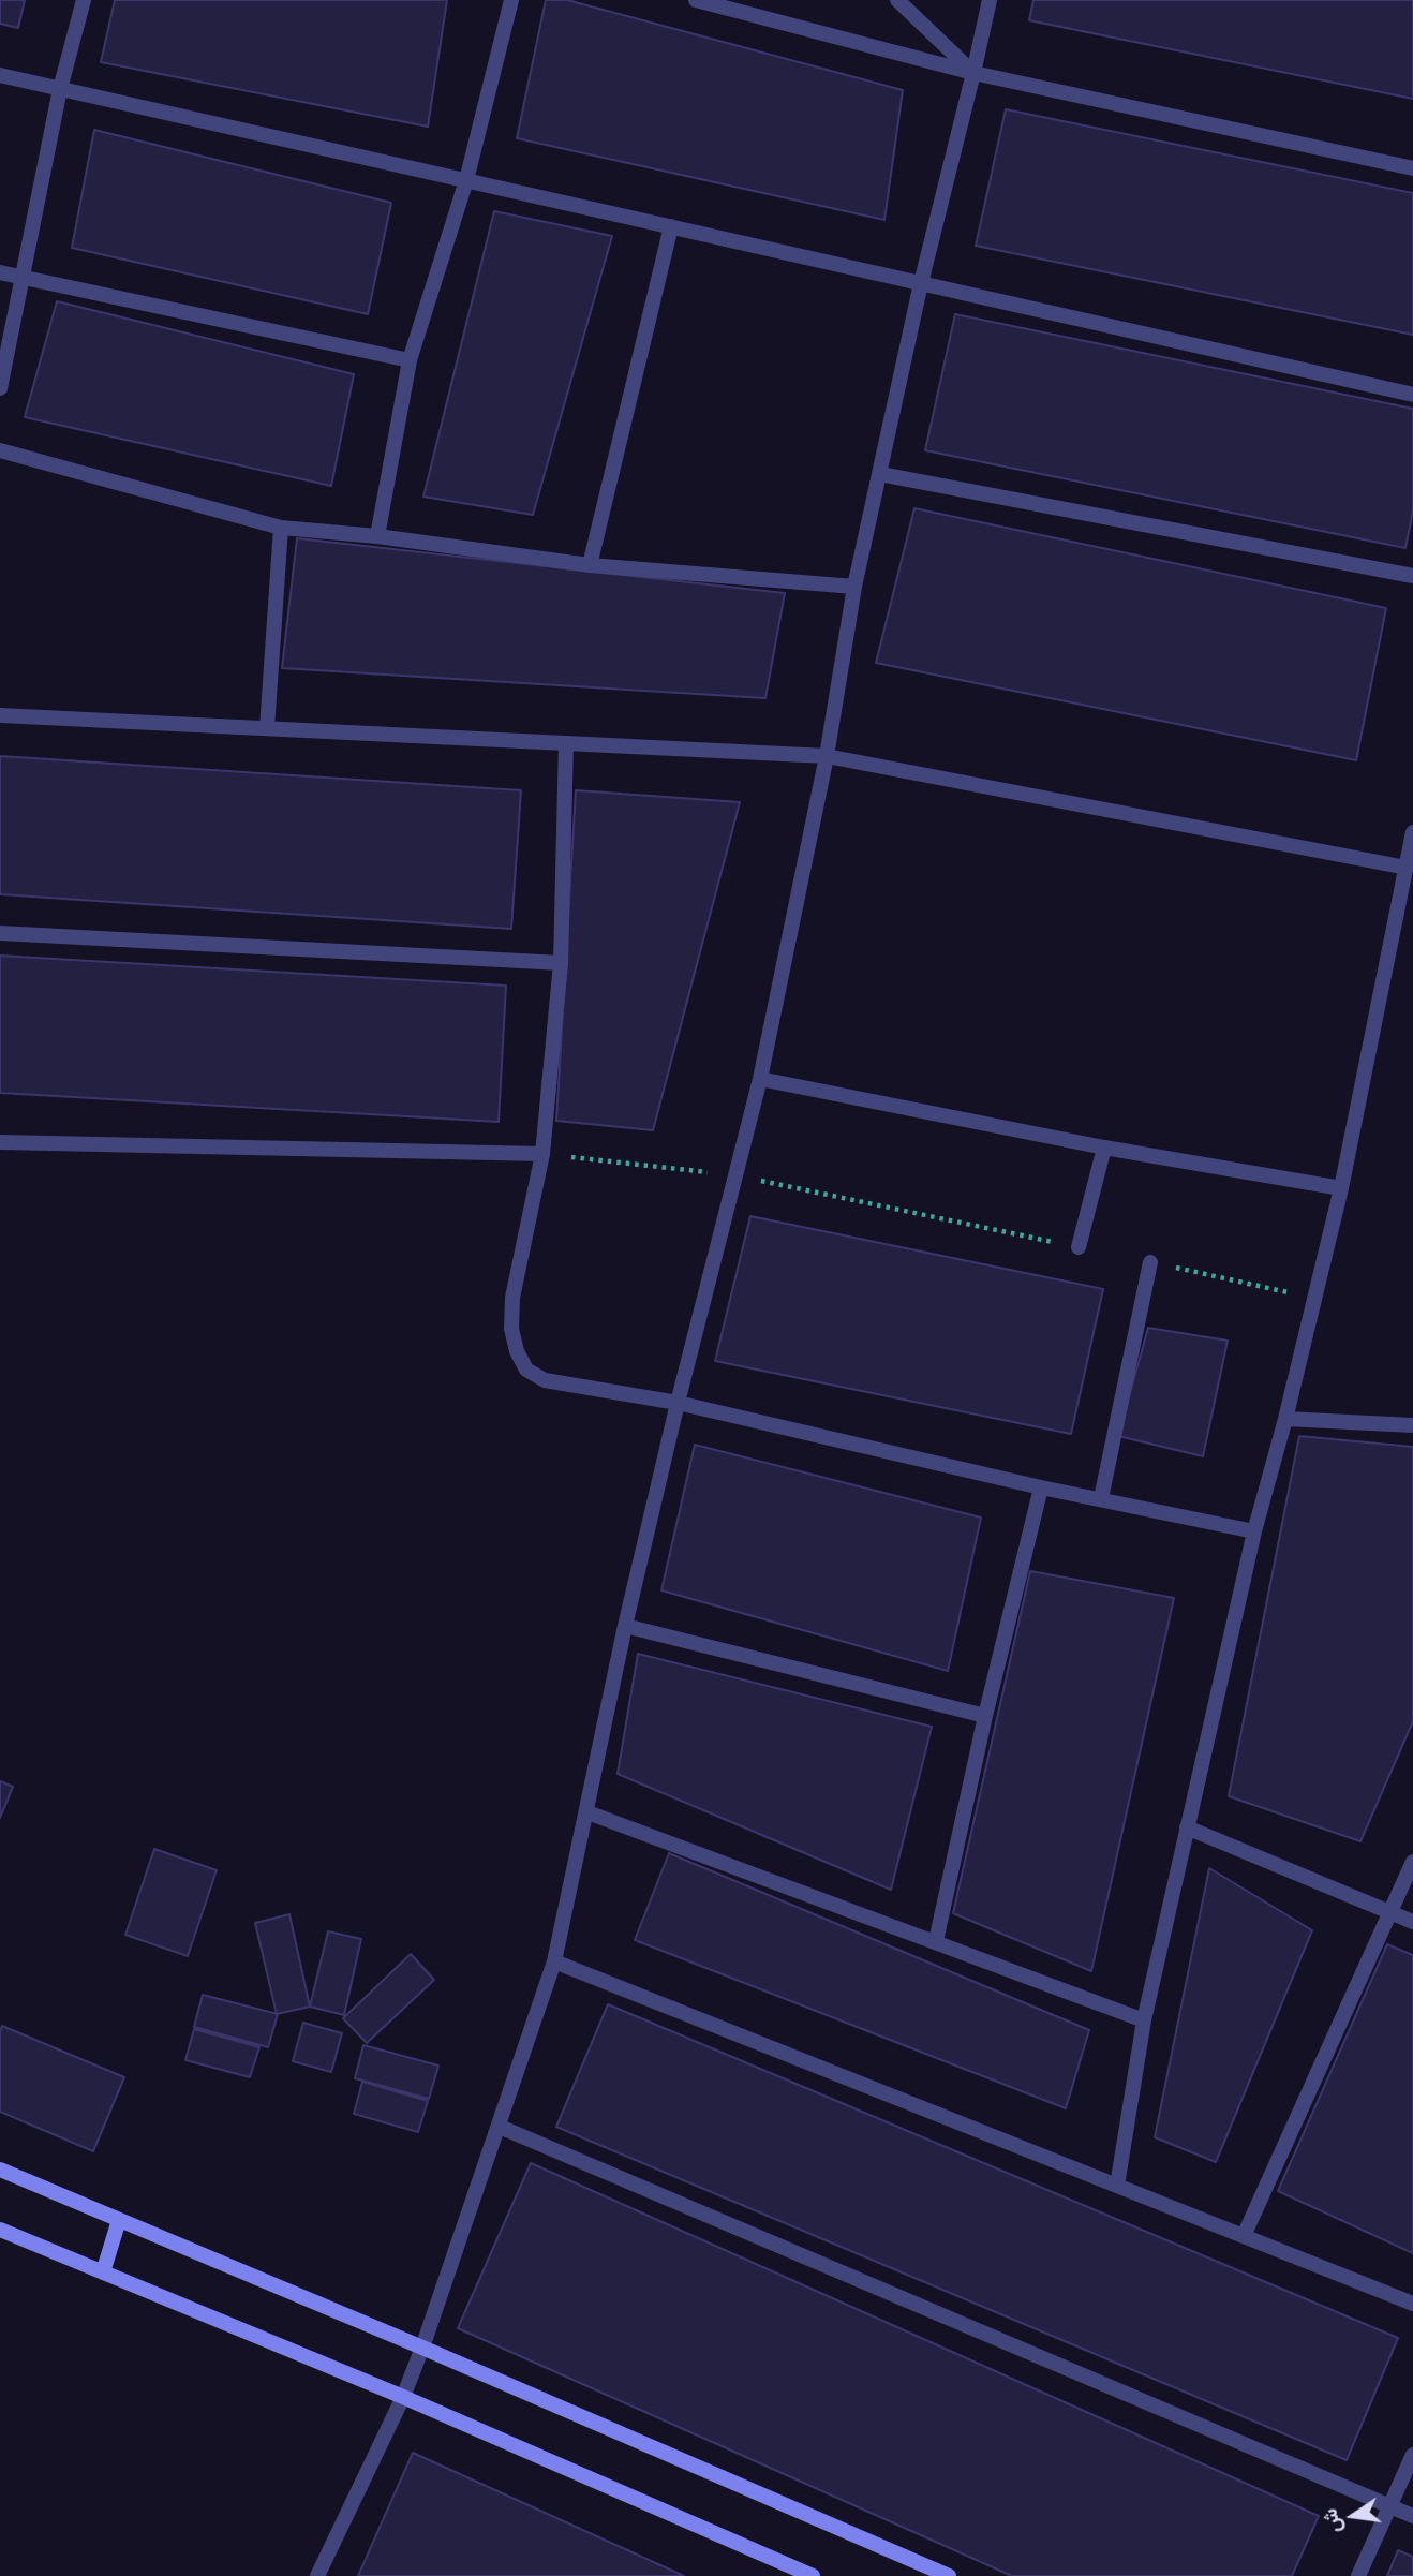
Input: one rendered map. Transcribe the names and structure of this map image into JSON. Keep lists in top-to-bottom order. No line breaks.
{"north":"left"}
